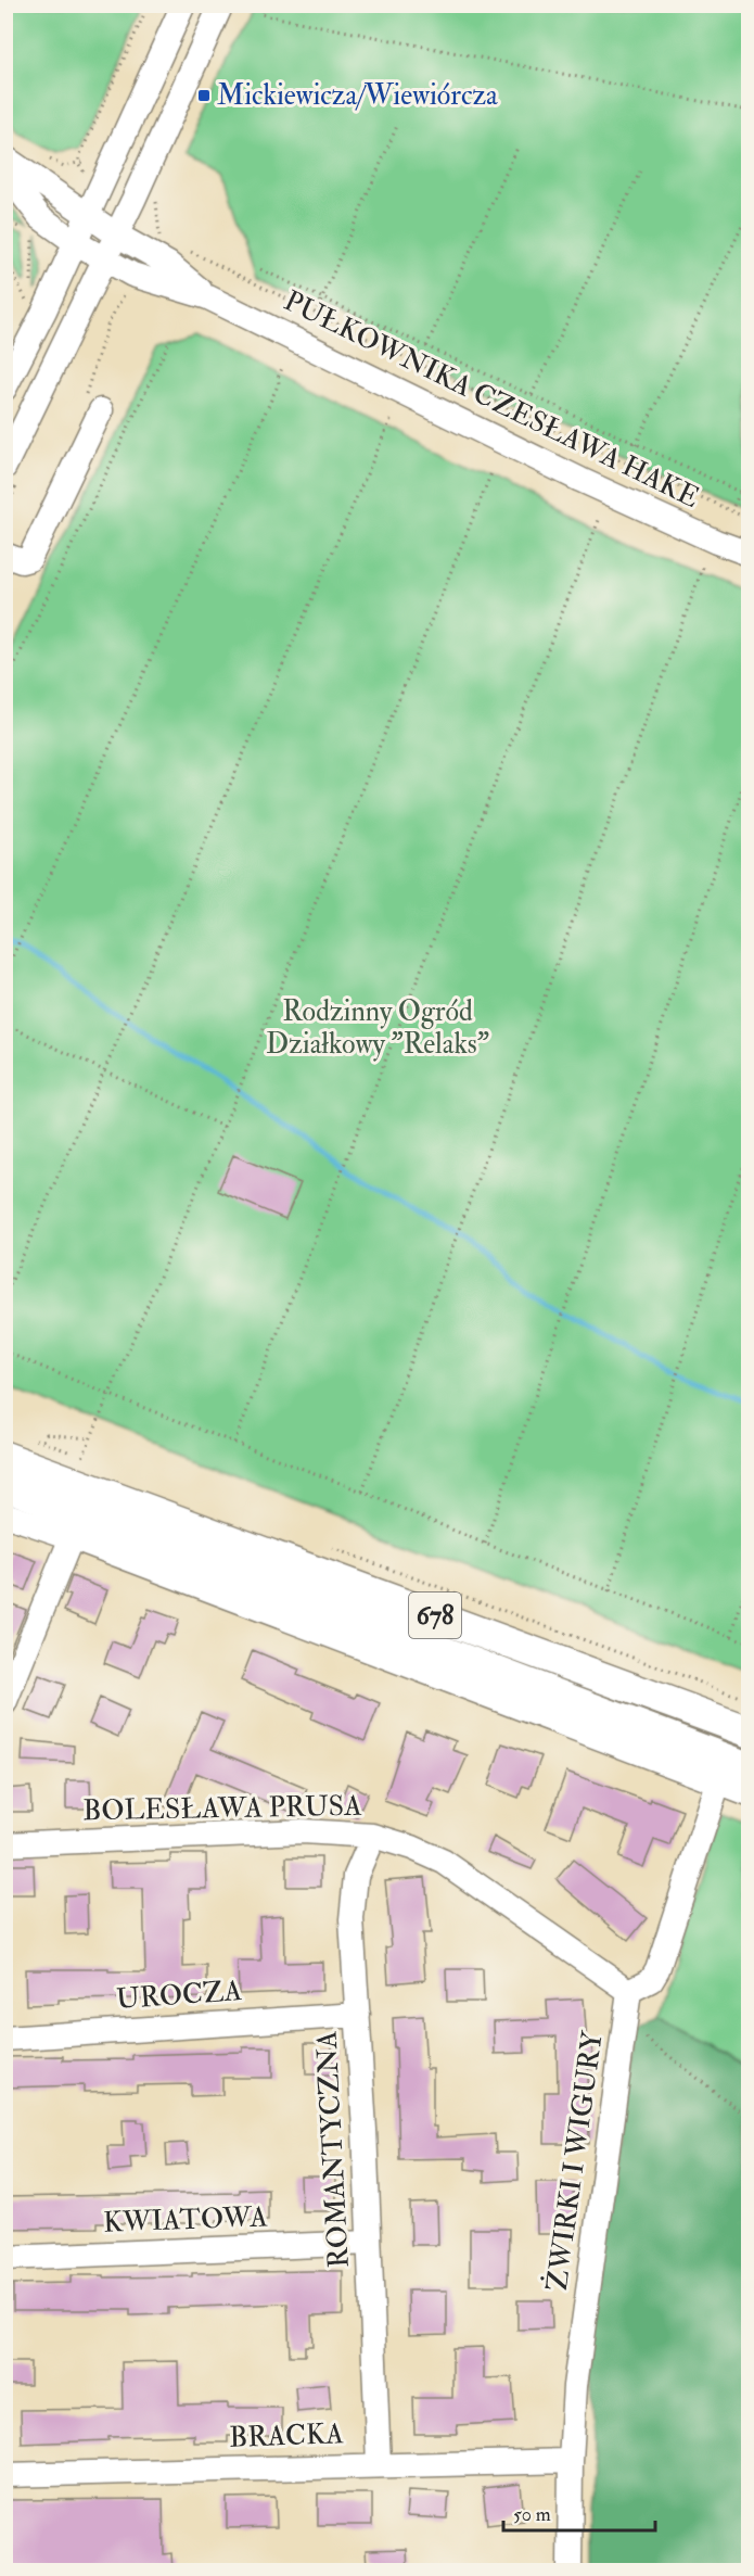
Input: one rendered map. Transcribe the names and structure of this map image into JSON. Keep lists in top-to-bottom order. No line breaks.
{"streets":{"main road":["678"],"street":["PUŁKOWNIKA CZESŁAWA HAKE","BOLESŁAWA PRUSA","UROCZA","ROMANTYCZNA","ŻWIRKI I WIGURY","KWIATOWA","BRACKA"]},"crossings":[["BOLESŁAWA PRUSA","ROMANTYCZNA"],["BOLESŁAWA PRUSA","ŻWIRKI I WIGURY"],["UROCZA","ROMANTYCZNA"],["ROMANTYCZNA","KWIATOWA"],["ROMANTYCZNA","BRACKA"],["ŻWIRKI I WIGURY","BRACKA"]],"parks":["Rodzinny Ogród Działkowy \"Relaks\""],"places":{"transit":["Mickiewicza/Wiewiórcza"]},"scale_bar":"50 m"}
